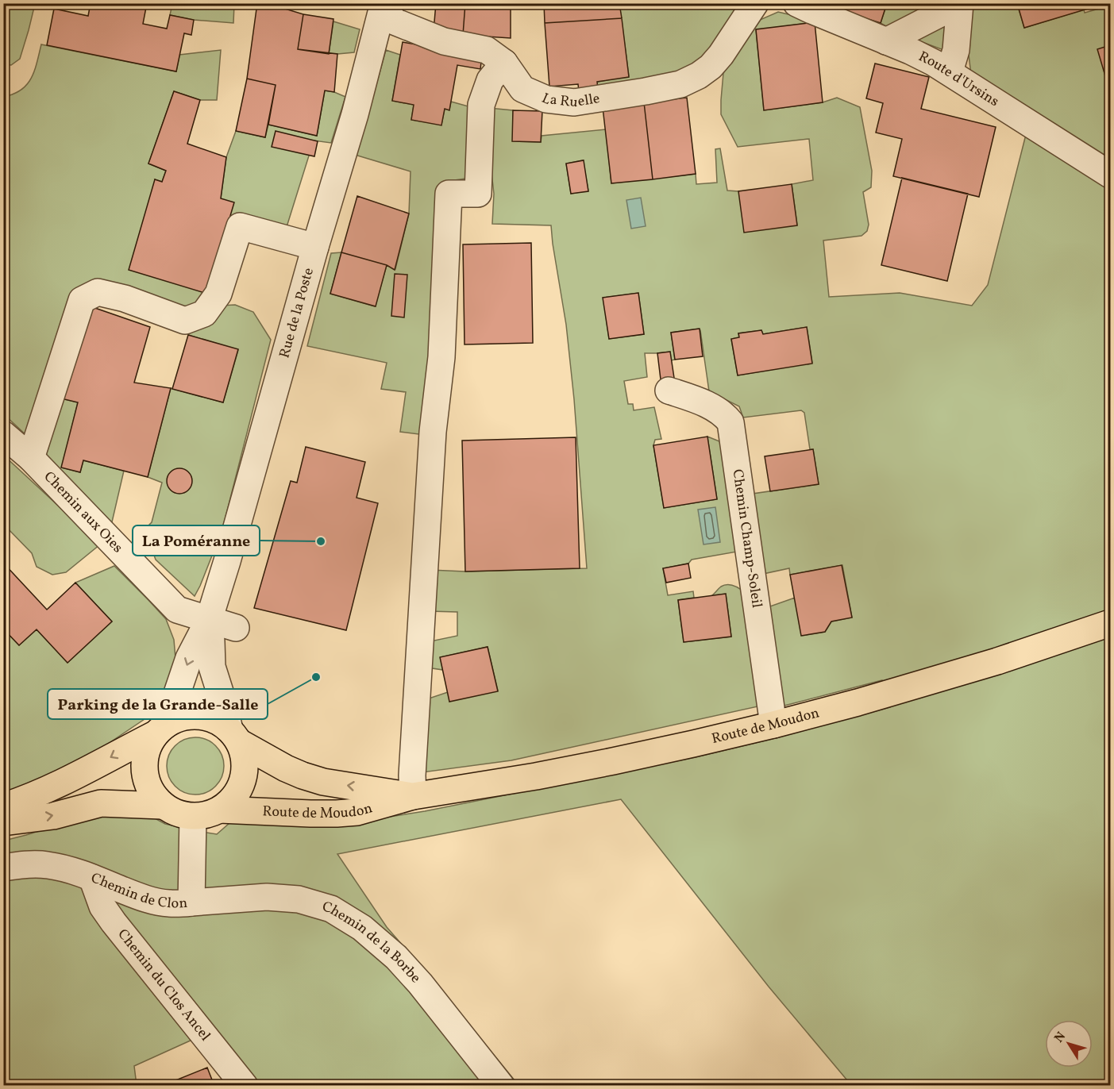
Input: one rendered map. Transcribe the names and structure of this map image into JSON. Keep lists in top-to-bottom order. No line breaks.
{"streets":{"main road":["Route de Moudon"],"street":["Route d'Ursins","La Ruelle","Rue de la Poste","Chemin aux Oies","Chemin Champ-Soleil","Chemin de Clon","Chemin de la Borbe","Chemin du Clos Ancel"]},"crossings":[["La Ruelle","Rue de la Poste"],["Rue de la Poste","Chemin aux Oies"],["Rue de la Poste","Route de Moudon"],["Rue de la Poste","Chemin de Clon"],["Chemin Champ-Soleil","Route de Moudon"],["Route de Moudon","Chemin de Clon"],["Chemin de Clon","Chemin de la Borbe"],["Chemin de Clon","Chemin du Clos Ancel"]],"places":["La Poméranne","Parking de la Grande-Salle"],"north":"top left"}
